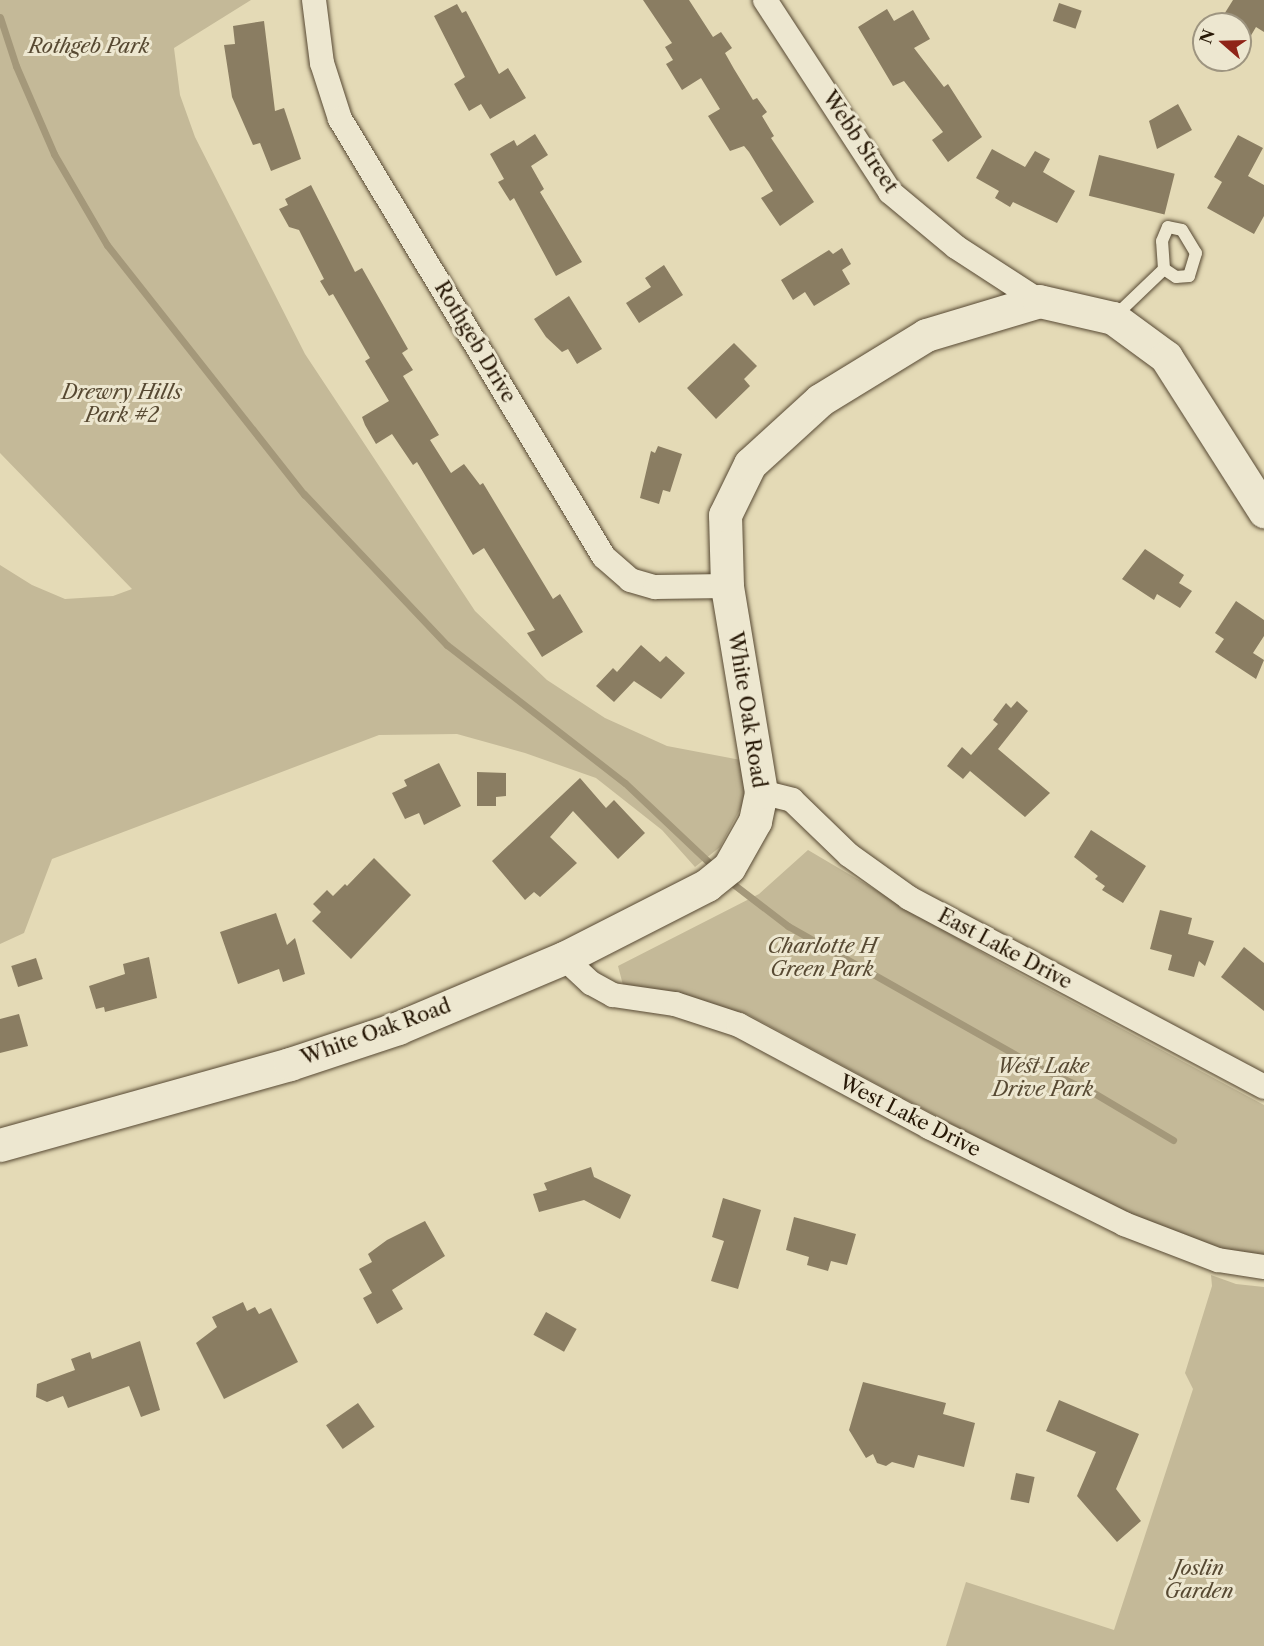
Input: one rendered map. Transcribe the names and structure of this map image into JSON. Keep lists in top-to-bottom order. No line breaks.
{"streets":{"street":["Webb Street","Rothgeb Drive","White Oak Road","East Lake Drive","West Lake Drive"]},"crossings":[["Webb Street","White Oak Road"],["Rothgeb Drive","White Oak Road"],["White Oak Road","East Lake Drive"],["White Oak Road","West Lake Drive"]],"parks":["Rothgeb Park","Drewry Hills Park #2","Charlotte H Green Park","West Lake Drive Park","Joslin Garden"],"north":"left"}
